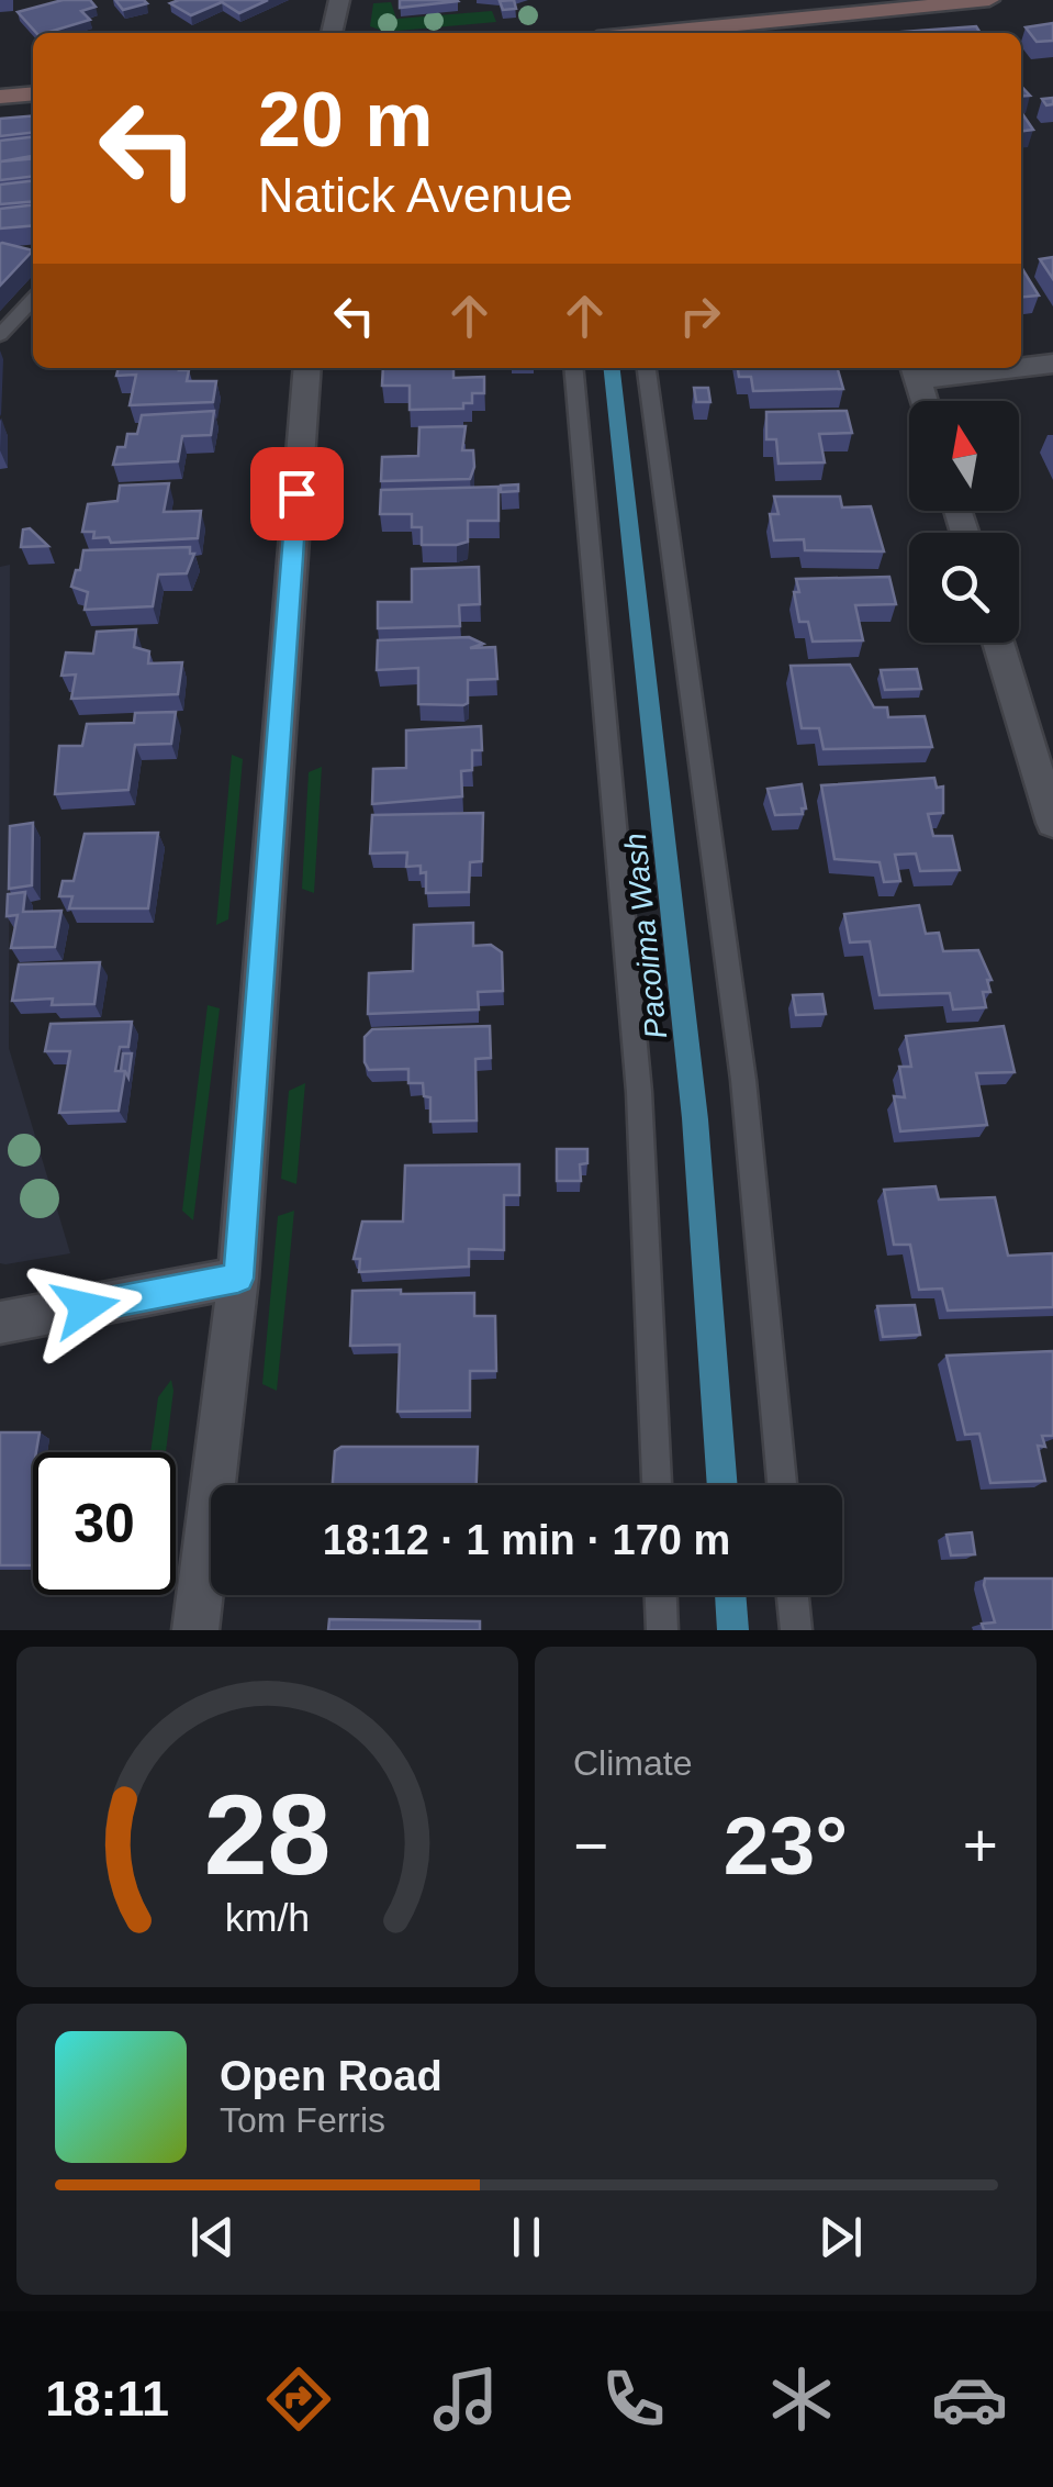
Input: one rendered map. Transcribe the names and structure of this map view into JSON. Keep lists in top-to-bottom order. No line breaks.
{"water":["Pacoima Wash"],"north":"top","page":{"turn":["20 m","Natick Avenue"],"limit":"30","trip":"18:12 · 1 min · 170 m","tile":"Climate","heat":["−","23°","+"],"song":["Open Road","Tom Ferris"],"tabs":"18:11","gauge":["28","km/h"]}}
